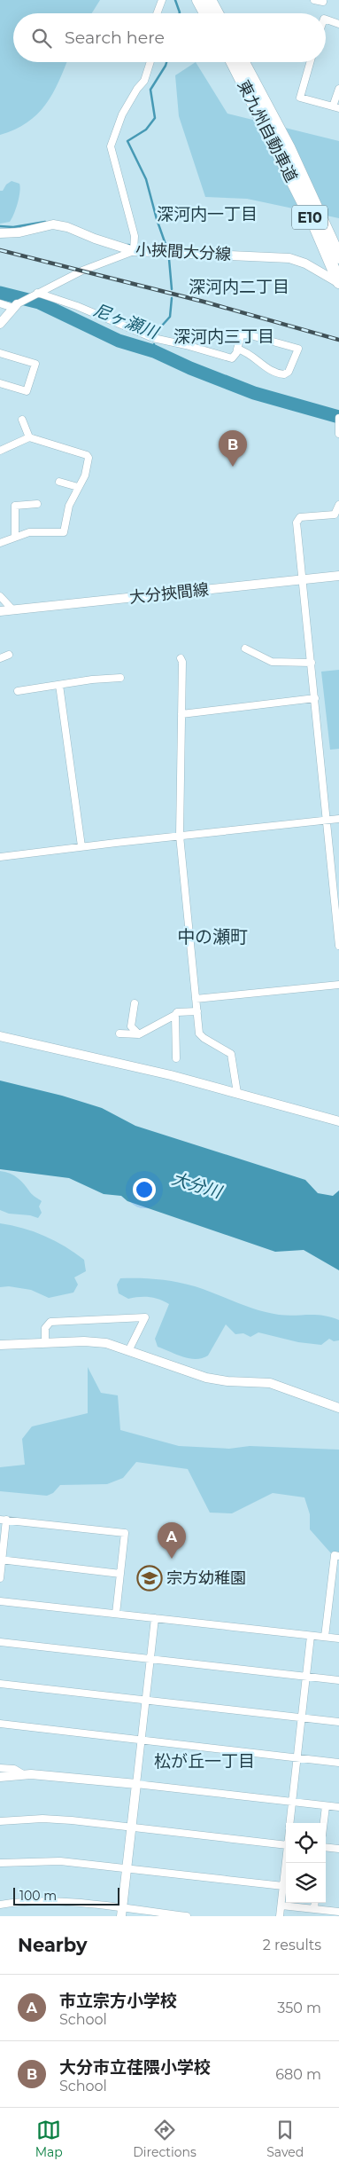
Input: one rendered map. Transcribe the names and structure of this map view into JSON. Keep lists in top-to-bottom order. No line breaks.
{"streets":{"highway":["東九州自動車道","E10"],"street":["小挾間大分線","大分挾間線"]},"crossings":[["東九州自動車道","小挾間大分線"]],"districts":["深河内一丁目","深河内二丁目","深河内三丁目","中の瀬町","松が丘一丁目"],"water":["尼ヶ瀬川","大分川"],"places":{"school or university":["宗方幼稚園"]},"scale_bar":"100 m","page":{"search":"Search here","pins":["B","A"],"scale":"100 m","heading":["Nearby","2 results"],"list":[{"mark":"A","name":"市立宗方小学校","note":"School","value":"350 m"},{"mark":"B","name":"大分市立荏隈小学校","note":"School","value":"680 m"}],"nav":["Map","Directions","Saved"]}}
